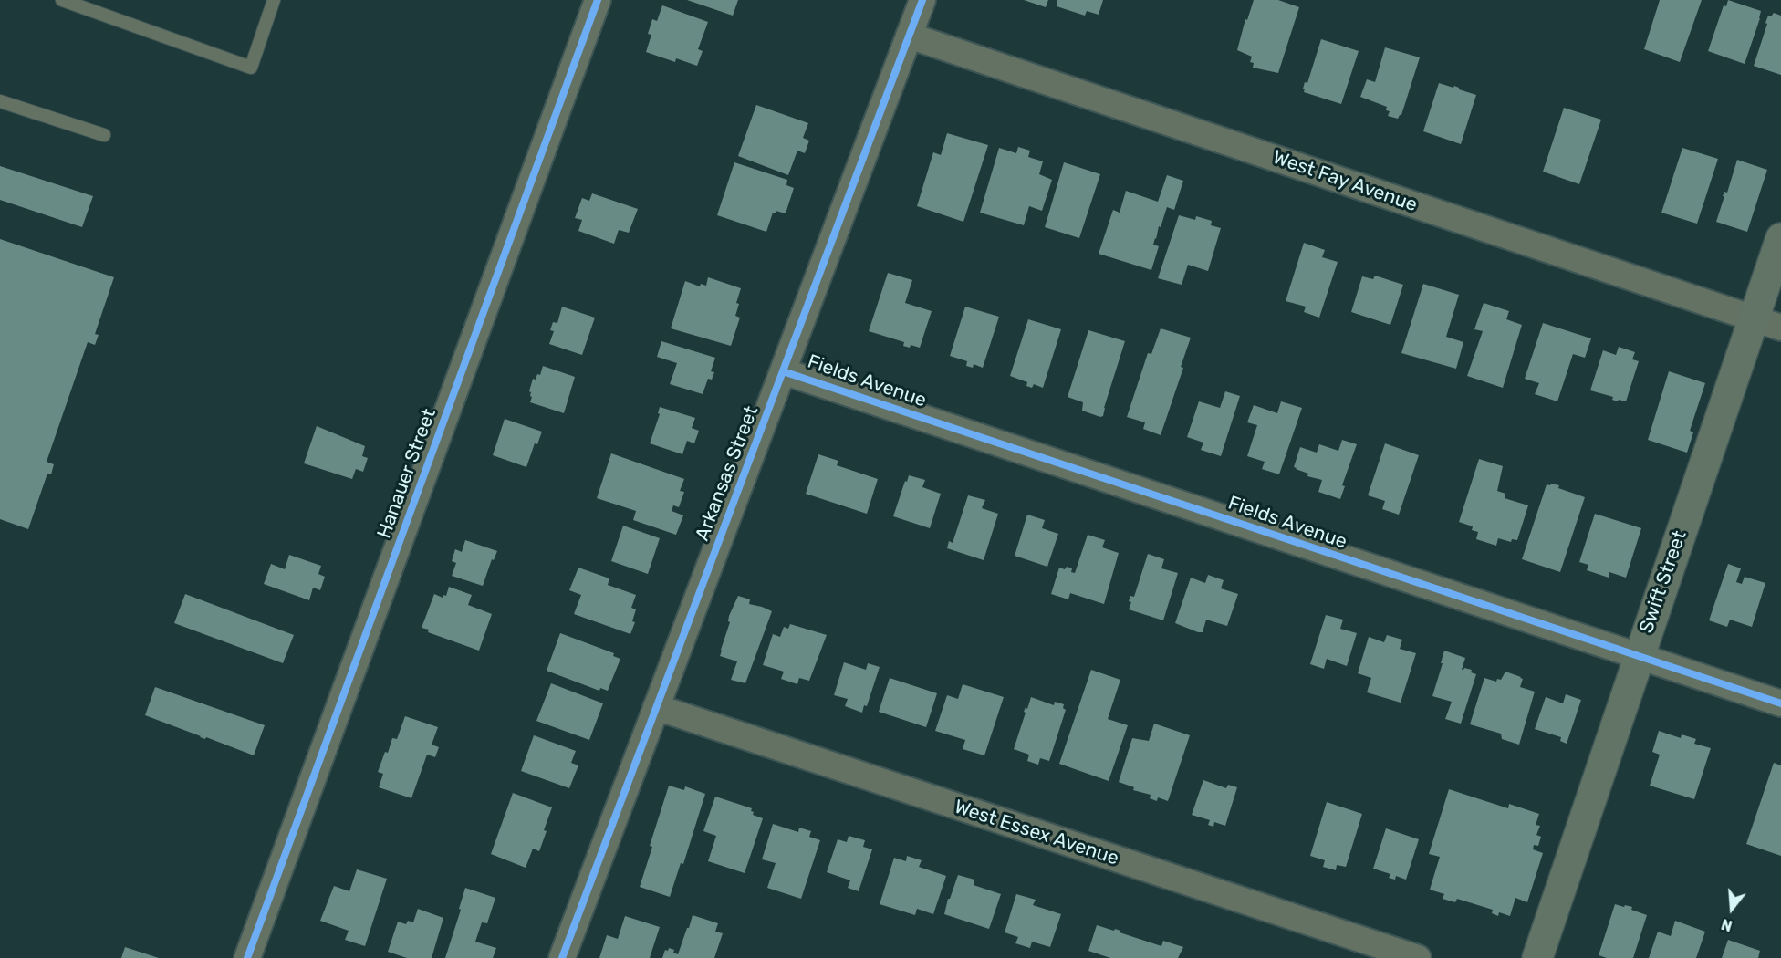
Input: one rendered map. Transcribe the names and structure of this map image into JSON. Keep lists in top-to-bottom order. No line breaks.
{"streets":{"street":["West Fay Avenue","Fields Avenue","Hanauer Street","Arkansas Street","Swift Street","West Essex Avenue"]},"crossings":[["West Fay Avenue","Arkansas Street"],["West Fay Avenue","Swift Street"],["Fields Avenue","Arkansas Street"],["Fields Avenue","Swift Street"],["Arkansas Street","West Essex Avenue"]],"north":"bottom"}
